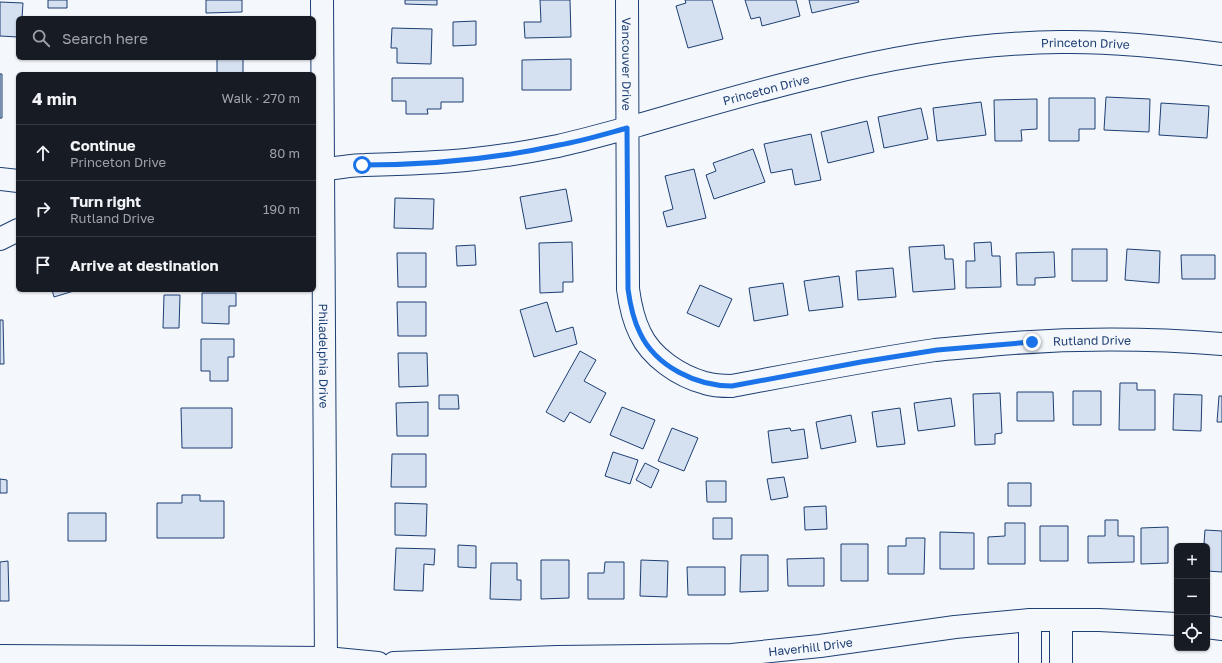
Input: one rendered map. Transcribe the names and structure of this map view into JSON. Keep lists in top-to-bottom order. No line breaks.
{"streets":{"street":["Princeton Drive","Vancouver Drive","Rutland Drive","Philadelphia Drive","Haverhill Drive"]},"crossings":[["Princeton Drive","Vancouver Drive"],["Princeton Drive","Rutland Drive"],["Princeton Drive","Philadelphia Drive"],["Vancouver Drive","Rutland Drive"]],"page":{"search":"Search here","heading":["4 min","Walk · 270 m"],"list":[["Continue","Princeton Drive","80 m"],["Turn right","Rutland Drive","190 m"],"Arrive at destination"],"map_buttons":["+","−"]}}
